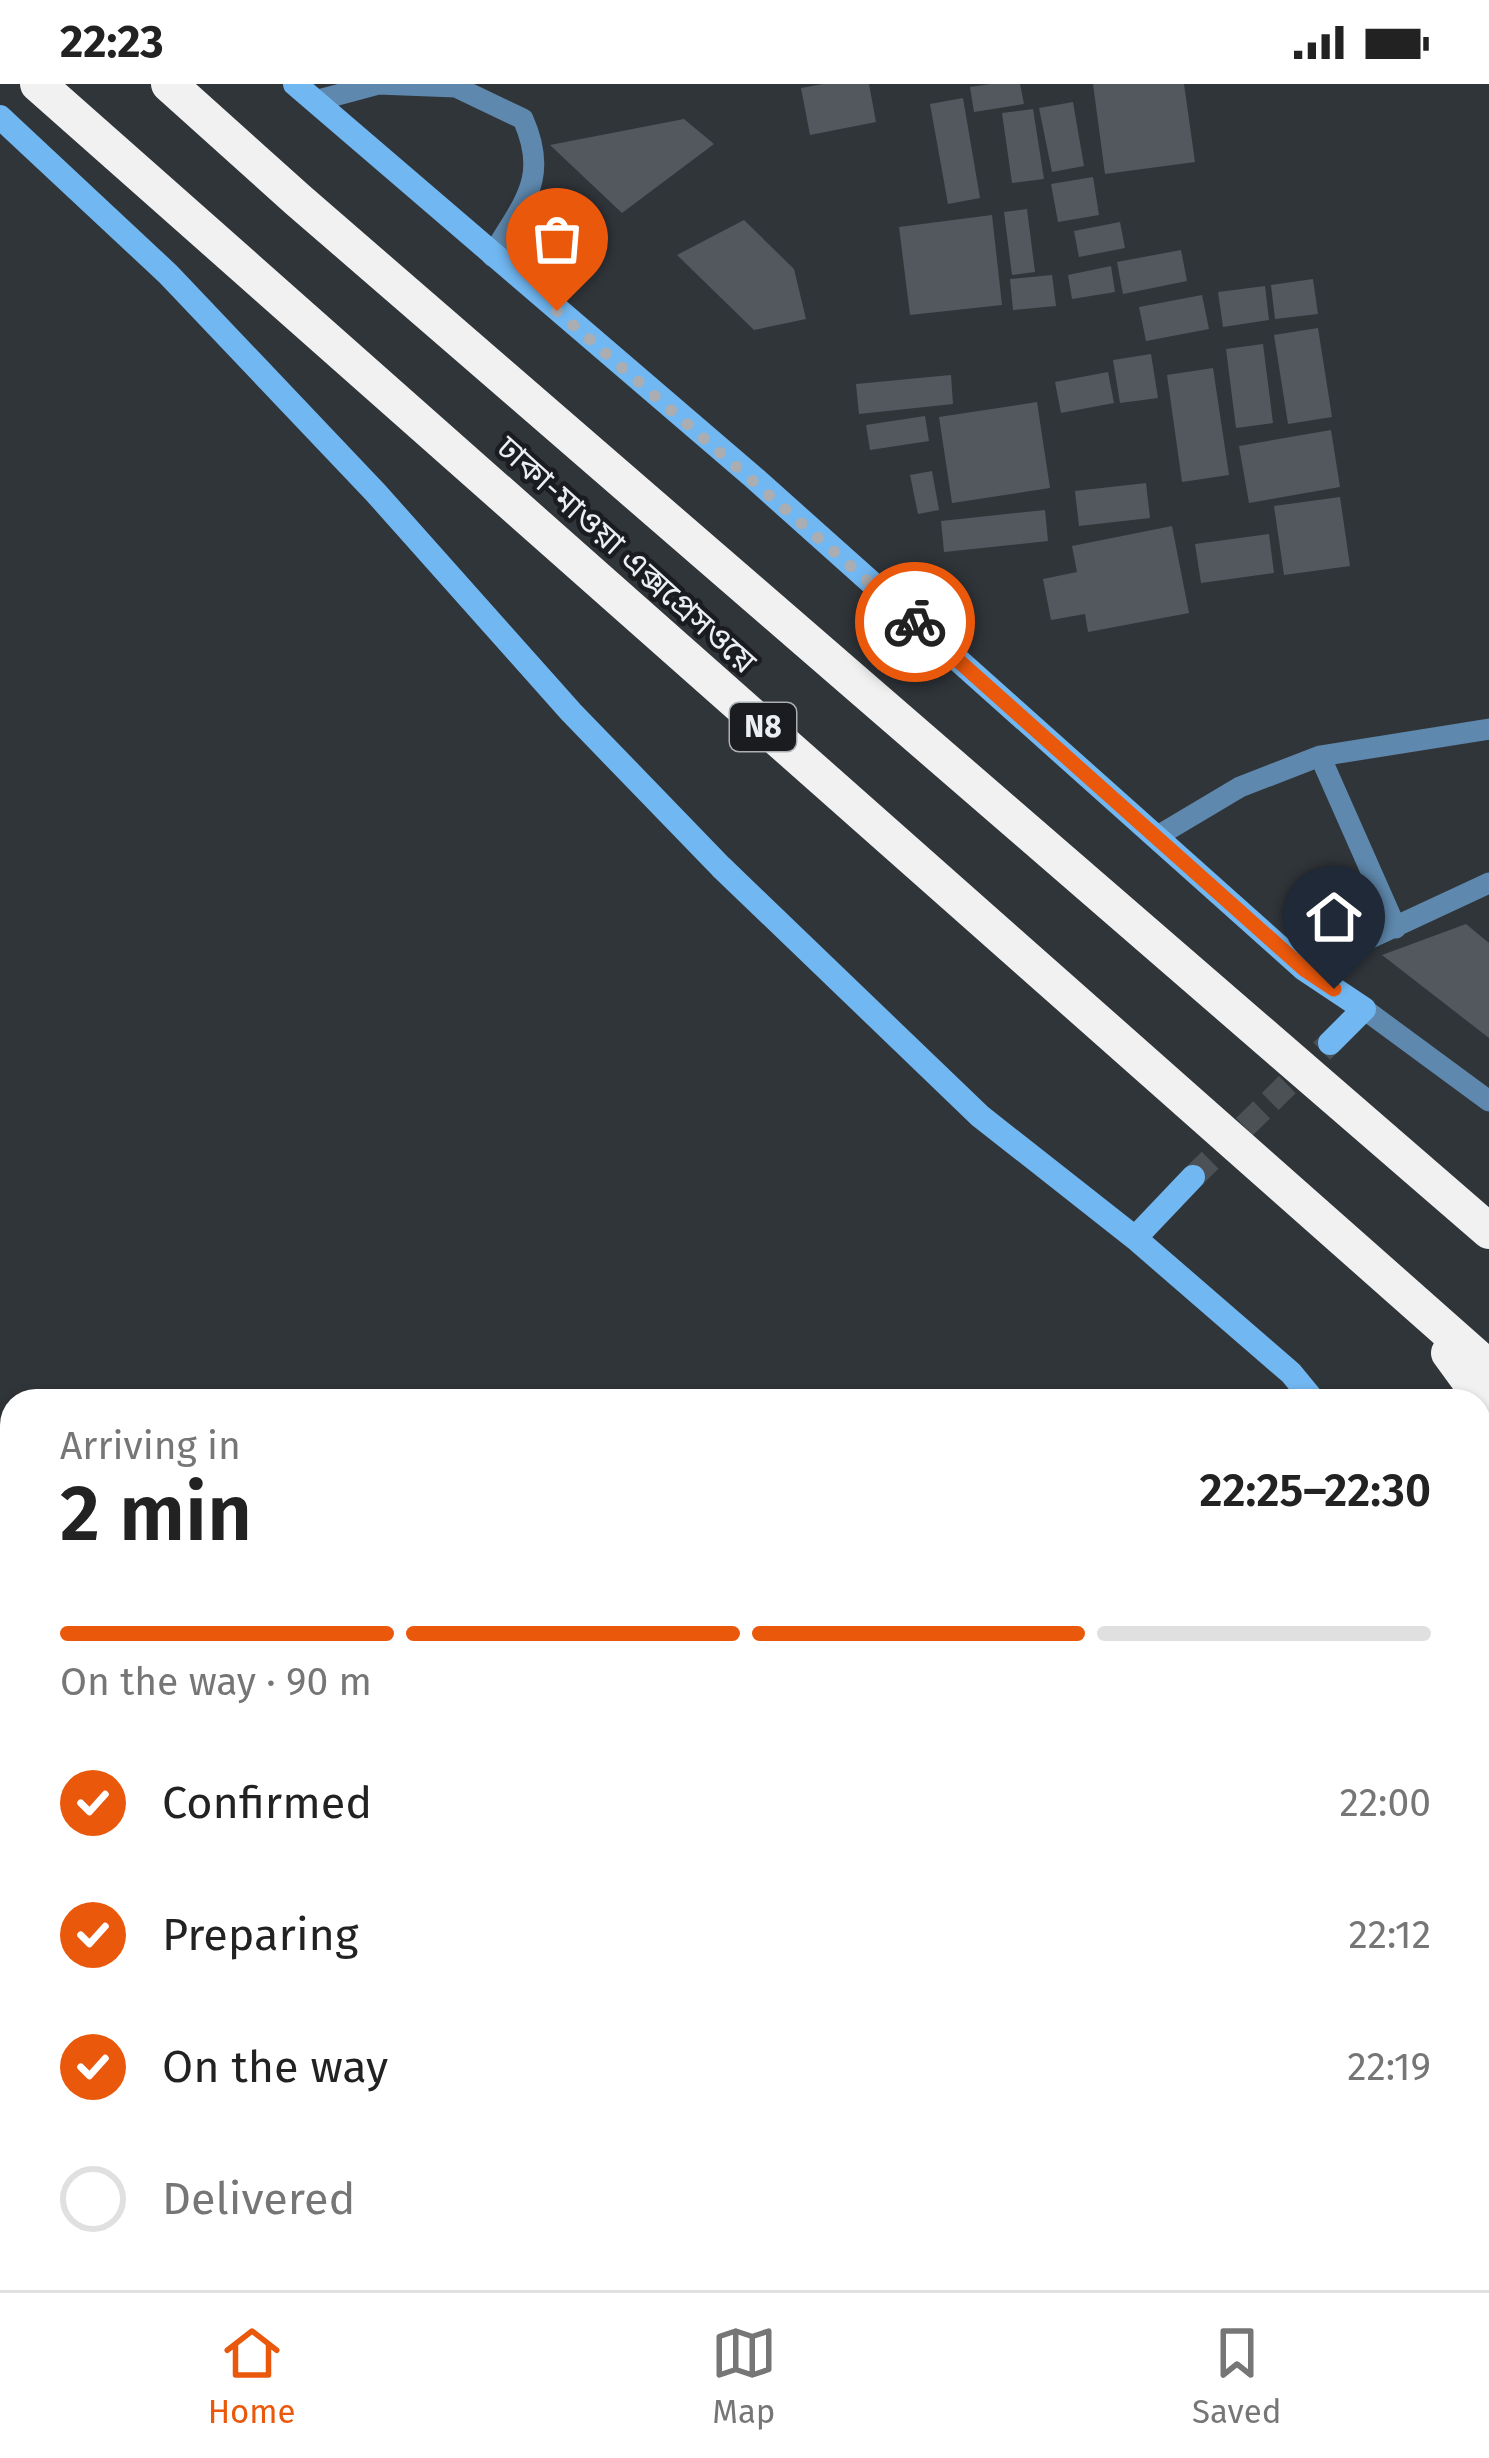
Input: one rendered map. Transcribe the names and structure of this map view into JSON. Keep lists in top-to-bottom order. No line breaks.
{"streets":{"highway":["ঢাকা-মাওয়া এক্সপ্রেসওয়ে","N8"]},"page":{"status":"22:23","heading":["2 min","Arriving in","22:25–22:30"],"bar":"On the way · 90 m","list":[["Confirmed","22:00"],["Preparing","22:12"],["On the way","22:19"],"Delivered"],"tabs":["Home","Map","Saved"]}}
